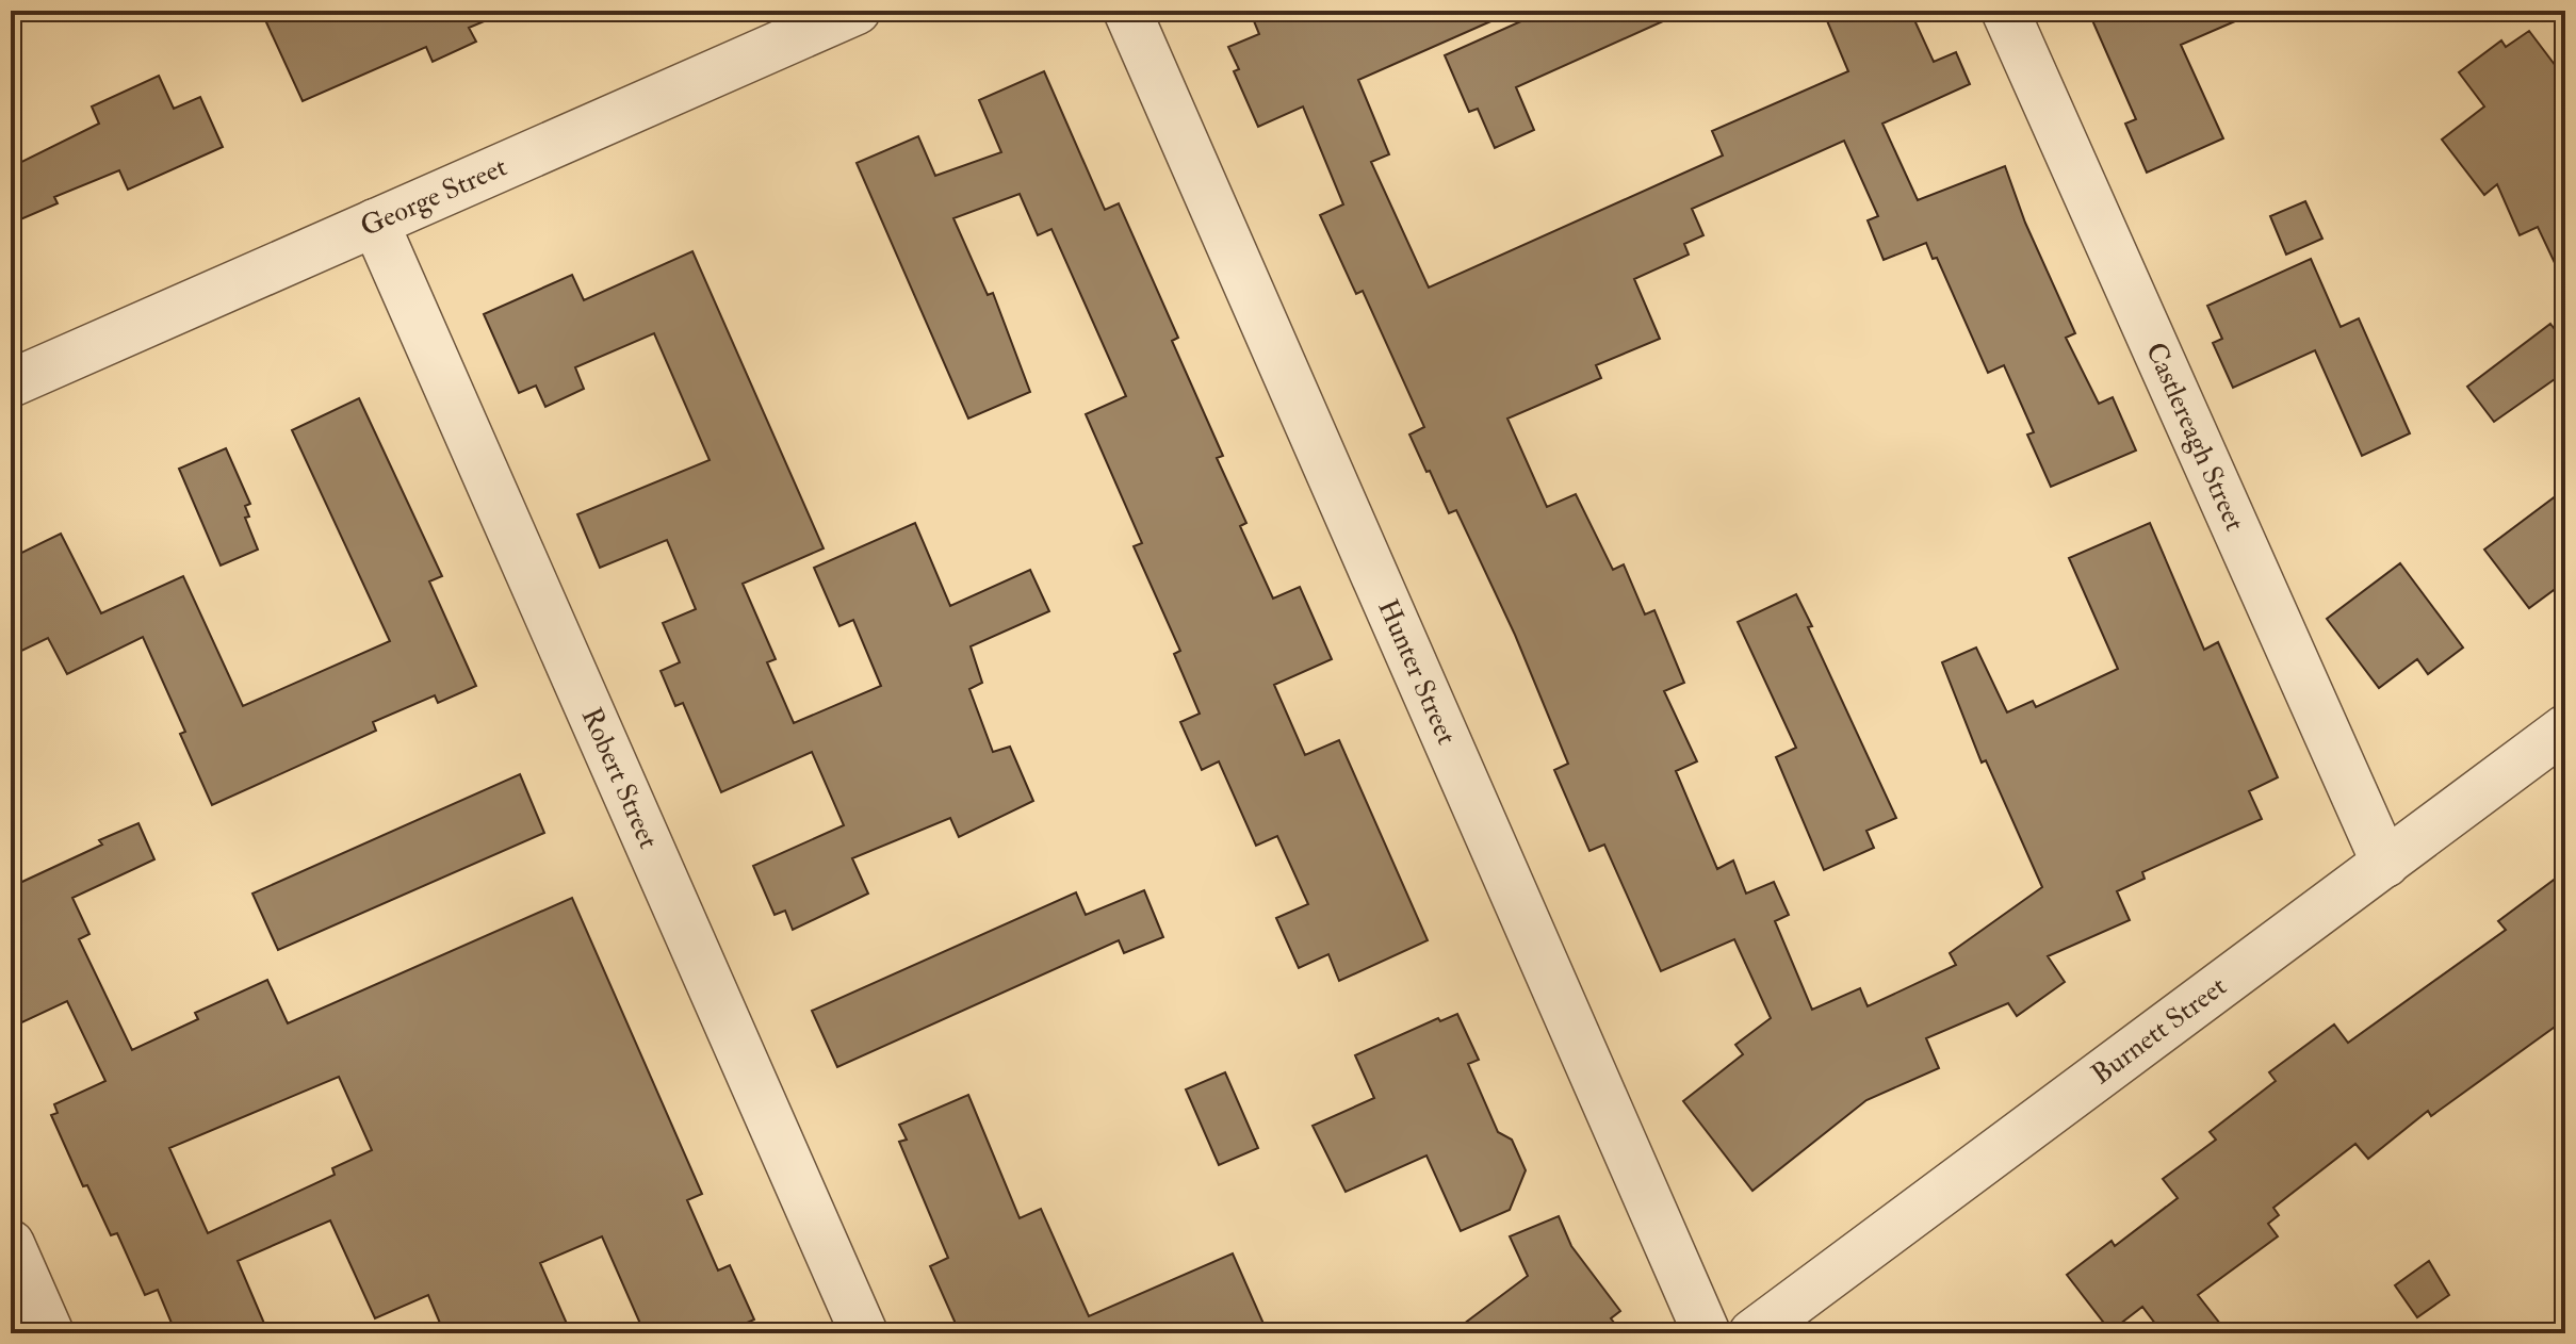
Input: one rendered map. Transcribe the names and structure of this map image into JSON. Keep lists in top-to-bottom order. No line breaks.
{"streets":{"street":["George Street","Castlereagh Street","Hunter Street","Robert Street","Burnett Street"]},"crossings":[["George Street","Robert Street"],["Castlereagh Street","Burnett Street"]]}
